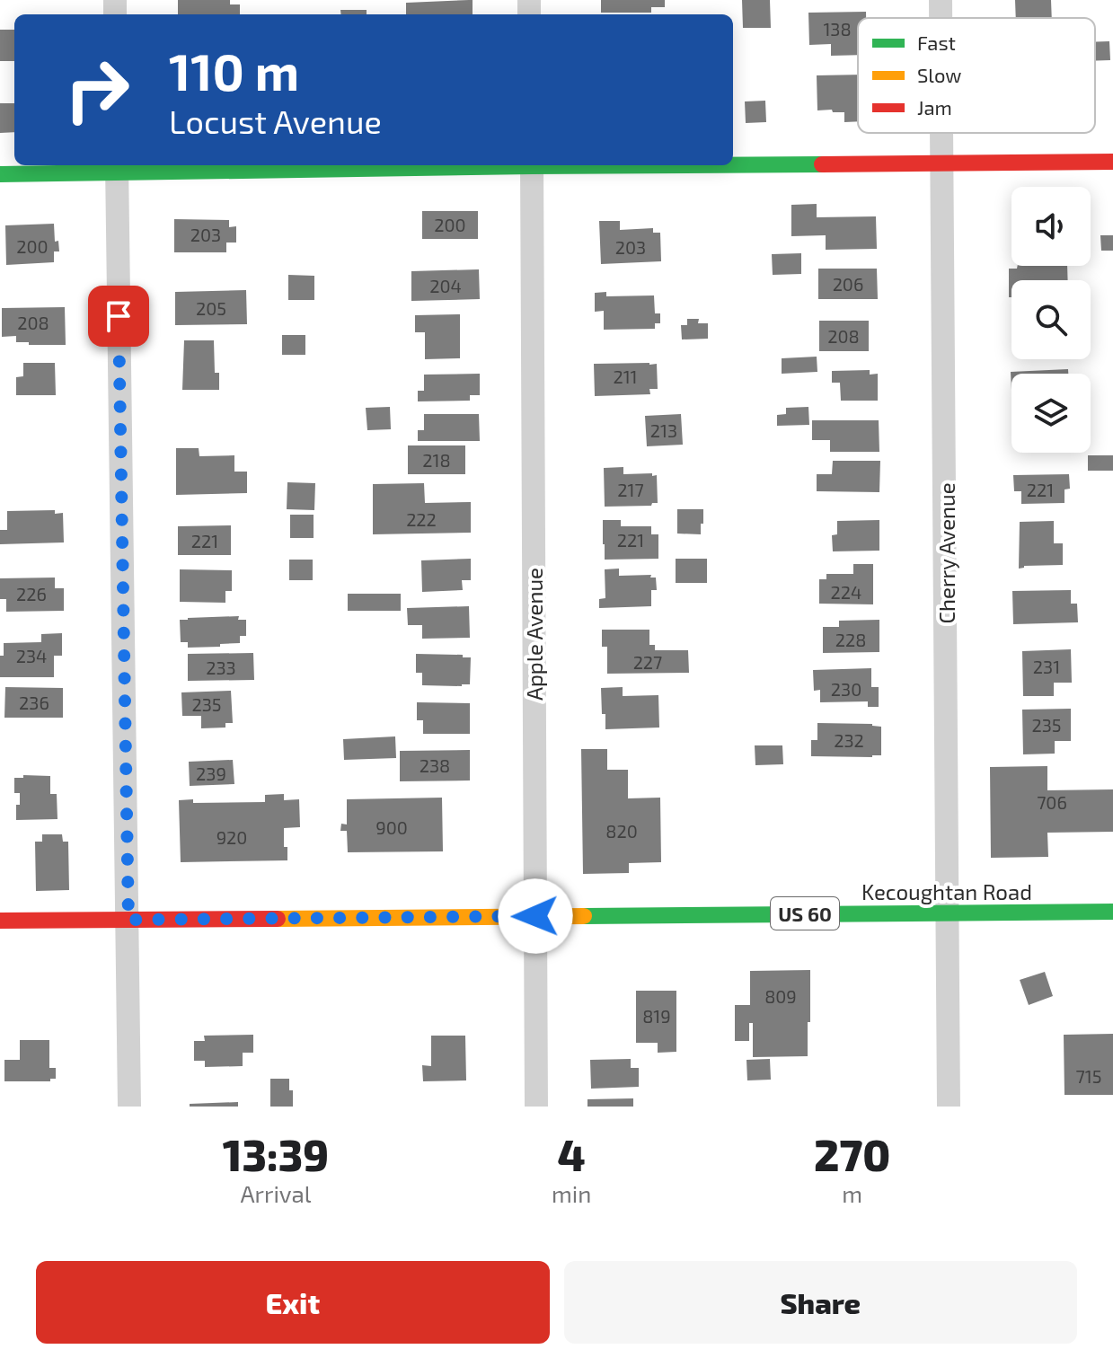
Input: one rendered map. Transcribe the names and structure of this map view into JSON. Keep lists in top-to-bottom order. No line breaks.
{"streets":{"street":["Cherry Avenue","Apple Avenue","Kecoughtan Road","US 60"]},"crossings":[["Cherry Avenue","Kecoughtan Road"],["Apple Avenue","Kecoughtan Road"]],"house_numbers":["138","200","203","200","203","206","204","205","208","208","211","213","218","217","221","222","221","221","224","226","228","234","227","231","233","230","236","235","235","232","238","239","706","900","820","920","809","819","715"],"legend":["Fast","Slow","Jam"],"page":{"turn":["110 m","Locust Avenue"],"eta":["13:39","Arrival","4","min","270","m"],"buttons":["Exit","Share"]}}
